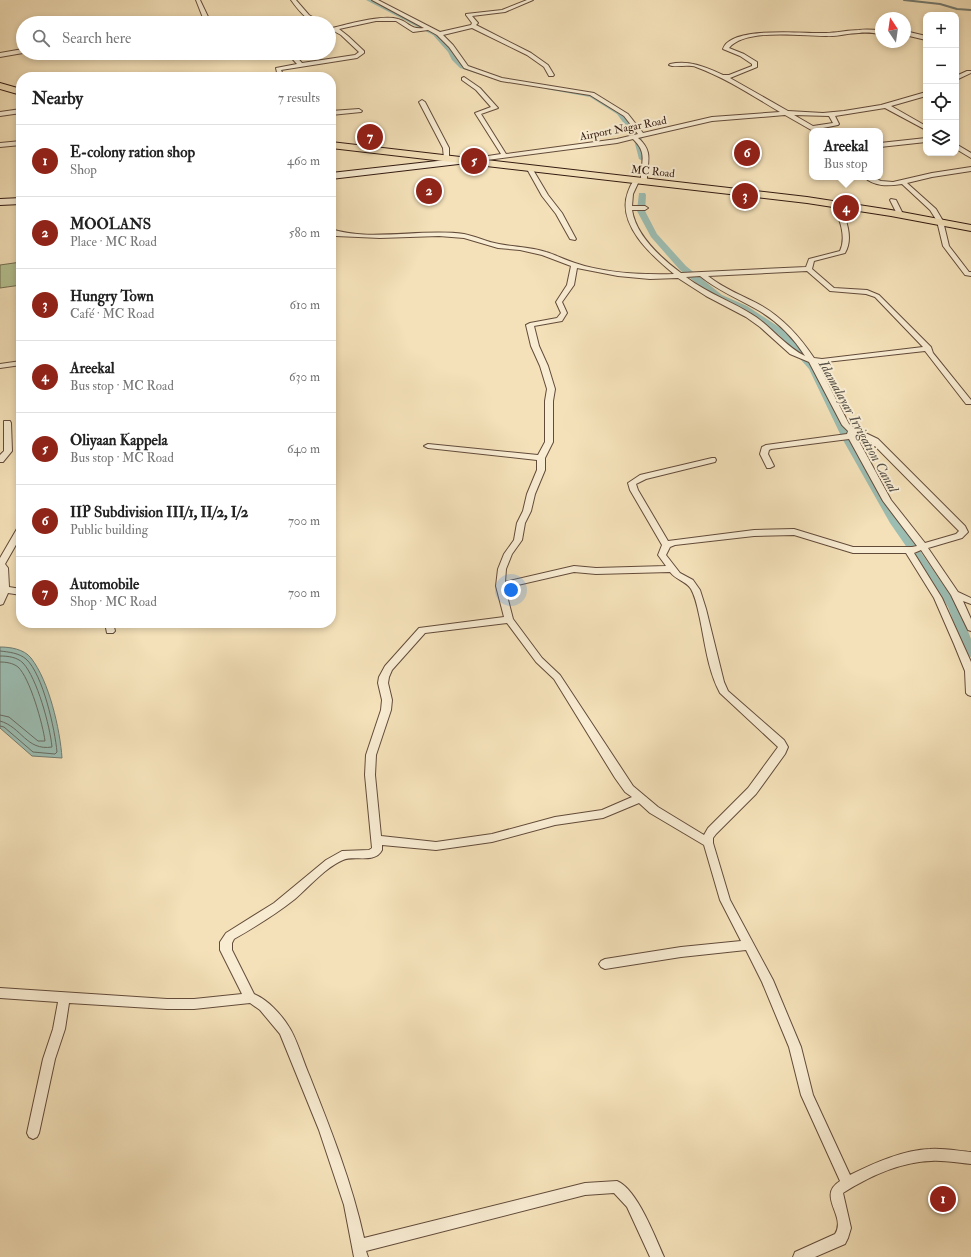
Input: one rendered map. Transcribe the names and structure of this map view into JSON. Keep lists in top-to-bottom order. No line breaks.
{"streets":{"main road":["MC Road"],"street":["Airport Nagar Road"]},"crossings":[["Airport Nagar Road","MC Road"]],"water":["Idamalayar Irrigation Canal"],"north":"top","page":{"map_buttons":["+","−"],"search":"Search here","heading":["Nearby","7 results"],"pins":["7","6","5","2","3","4","1"],"list":[{"mark":"1","name":"E-colony ration shop","note":"Shop","value":"460 m"},{"mark":"2","name":"MOOLANS","note":"Place · MC Road","value":"580 m"},{"mark":"3","name":"Hungry Town","note":"Café · MC Road","value":"610 m"},{"mark":"4","name":"Areekal","note":"Bus stop · MC Road","value":"630 m"},{"mark":"5","name":"Oliyaan Kappela","note":"Bus stop · MC Road","value":"640 m"},{"mark":"6","name":"IIP Subdivision III/1, II/2, I/2","note":"Public building","value":"700 m"},{"mark":"7","name":"Automobile","note":"Shop · MC Road","value":"700 m"}],"popup":["Areekal","Bus stop"]}}
